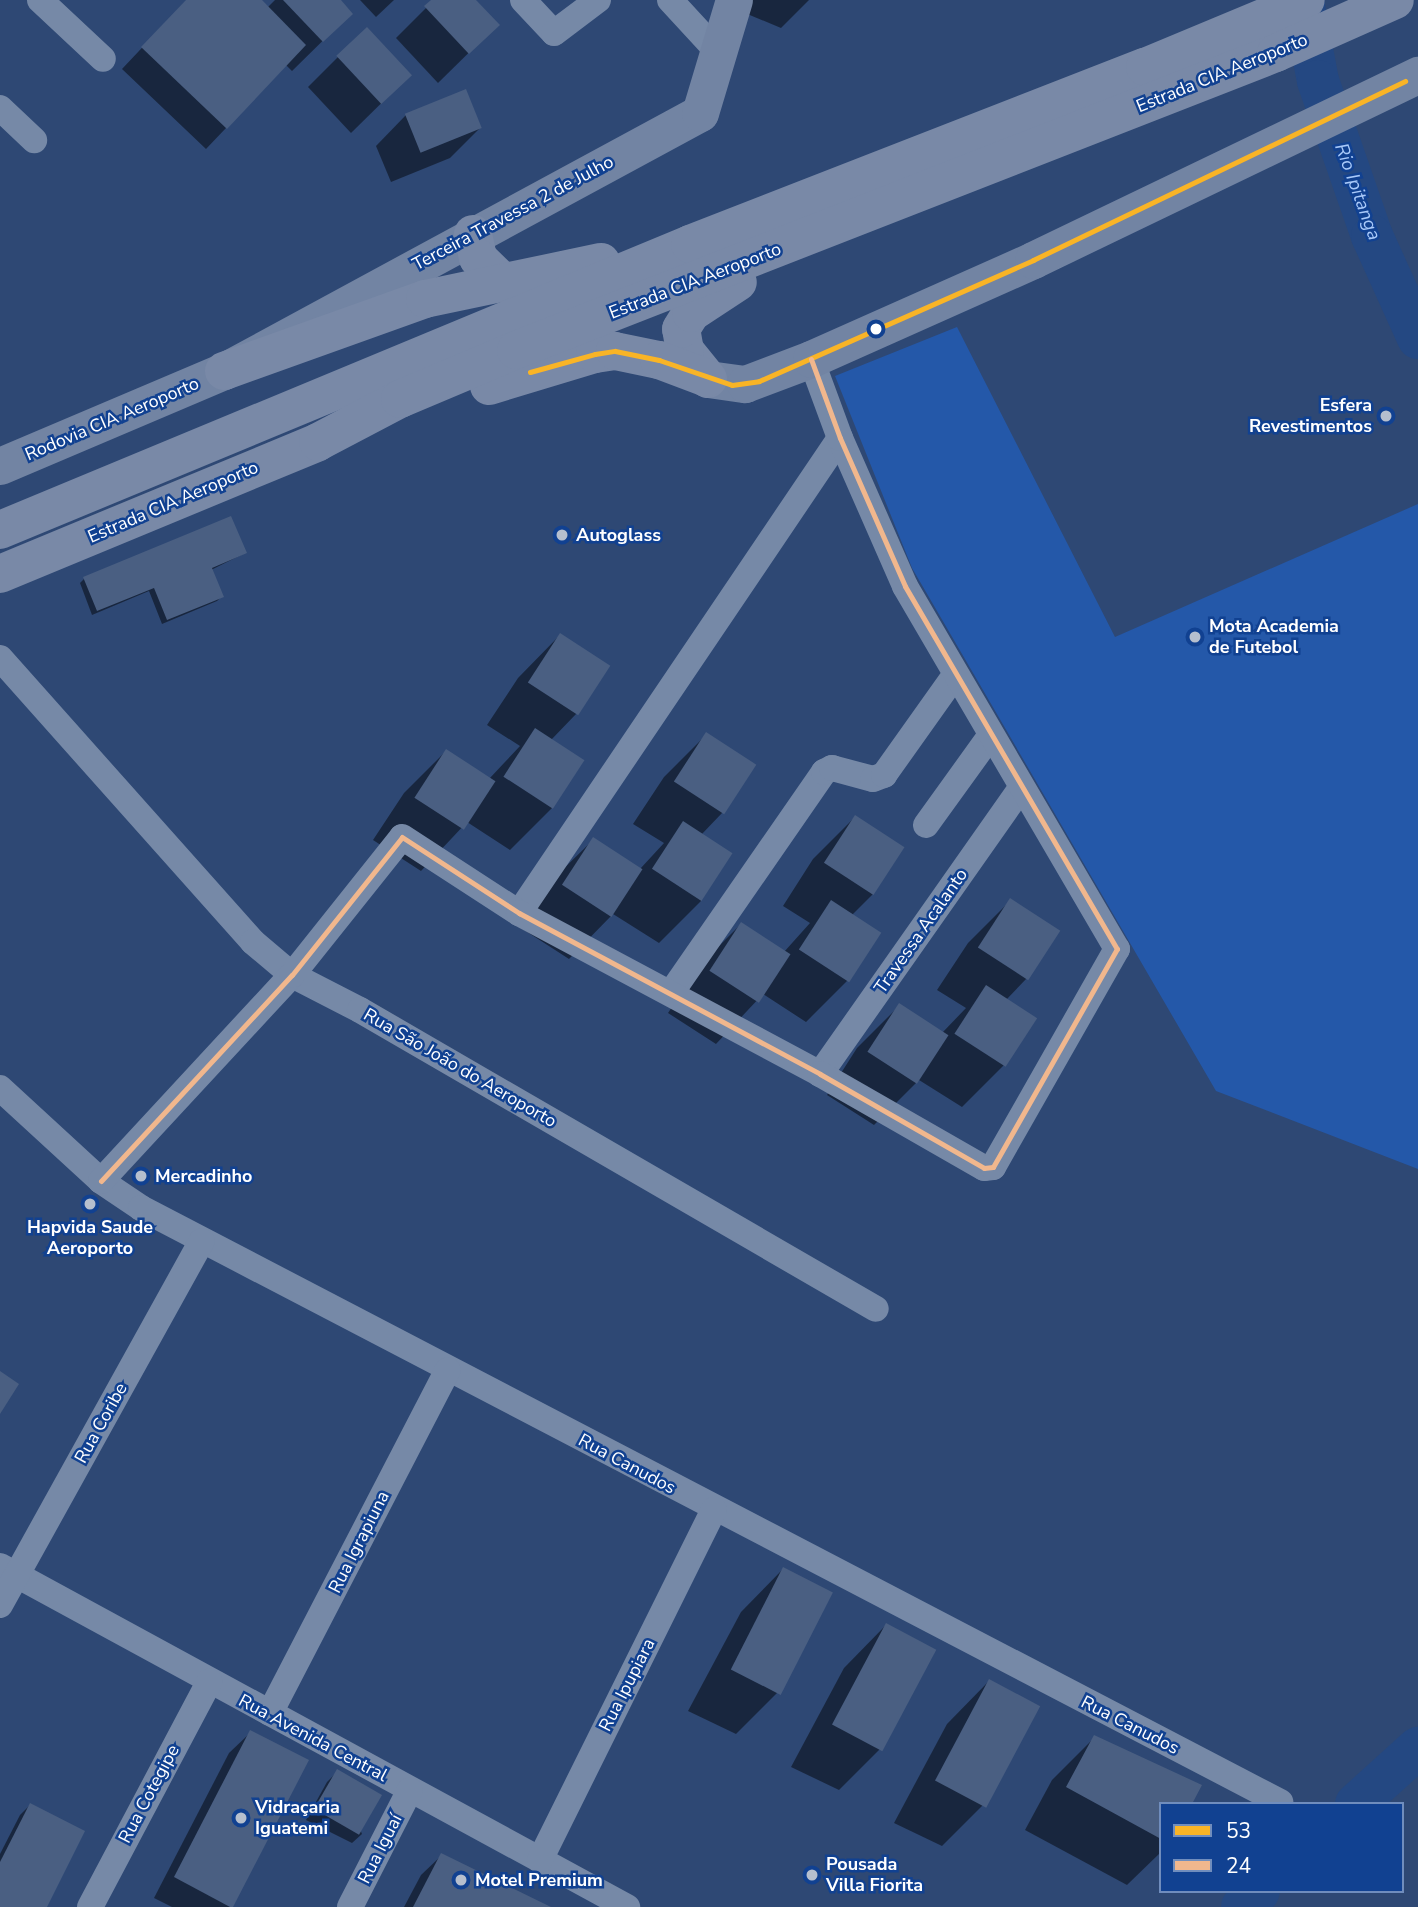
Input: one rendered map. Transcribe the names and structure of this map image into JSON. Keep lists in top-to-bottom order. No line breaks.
{"streets":{"highway":["Estrada CIA Aeroporto"],"main road":["Terceira Travessa 2 de Julho","Rodovia CIA Aeroporto"],"street":["Travessa Acalanto","Rua São João do Aeroporto","Rua Coribe","Rua Canudos","Rua Igrapiuna","Rua Ipupiara","Rua Avenida Central","Rua Cotegipe","Rua Iguaí"]},"crossings":[["Terceira Travessa 2 de Julho","Rodovia CIA Aeroporto"],["Rua Coribe","Rua Canudos"],["Rua Coribe","Rua Avenida Central"],["Rua Canudos","Rua Igrapiuna"],["Rua Canudos","Rua Ipupiara"],["Rua Igrapiuna","Rua Avenida Central"],["Rua Ipupiara","Rua Avenida Central"],["Rua Avenida Central","Rua Cotegipe"],["Rua Avenida Central","Rua Iguaí"]],"water":["Rio Ipitanga"],"places":["Esfera Revestimentos","Autoglass","Mota Academia de Futebol","Mercadinho","Hapvida Saude Aeroporto","Vidraçaria Iguatemi","Pousada Villa Fiorita","Motel Premium"],"lines":["transit line 53","transit line 24"],"legend":["53","24"]}
